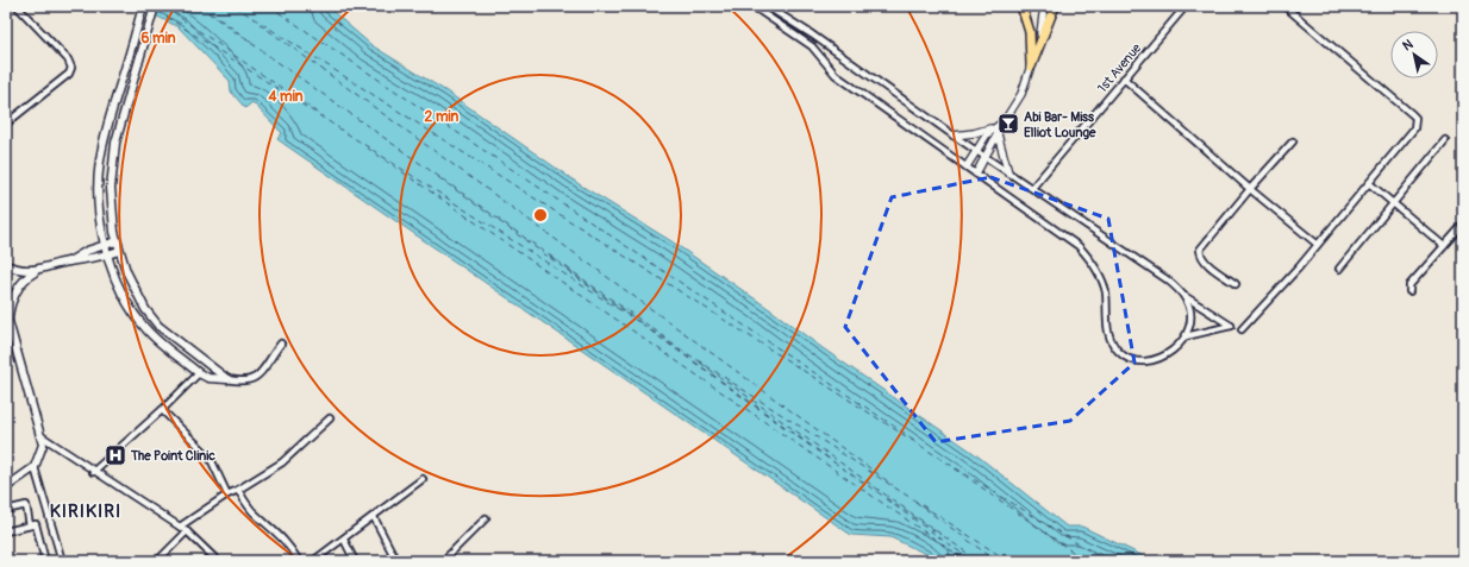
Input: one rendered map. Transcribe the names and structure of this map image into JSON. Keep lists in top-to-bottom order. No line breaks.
{"streets":{"street":["1st Avenue"]},"districts":["KIRIKIRI"],"places":{"bar":["Abi Bar- Miss Elliot Lounge"],"hospital":["The Point Clinic"]},"north":"top left","rings":["6 min","4 min","2 min"]}
